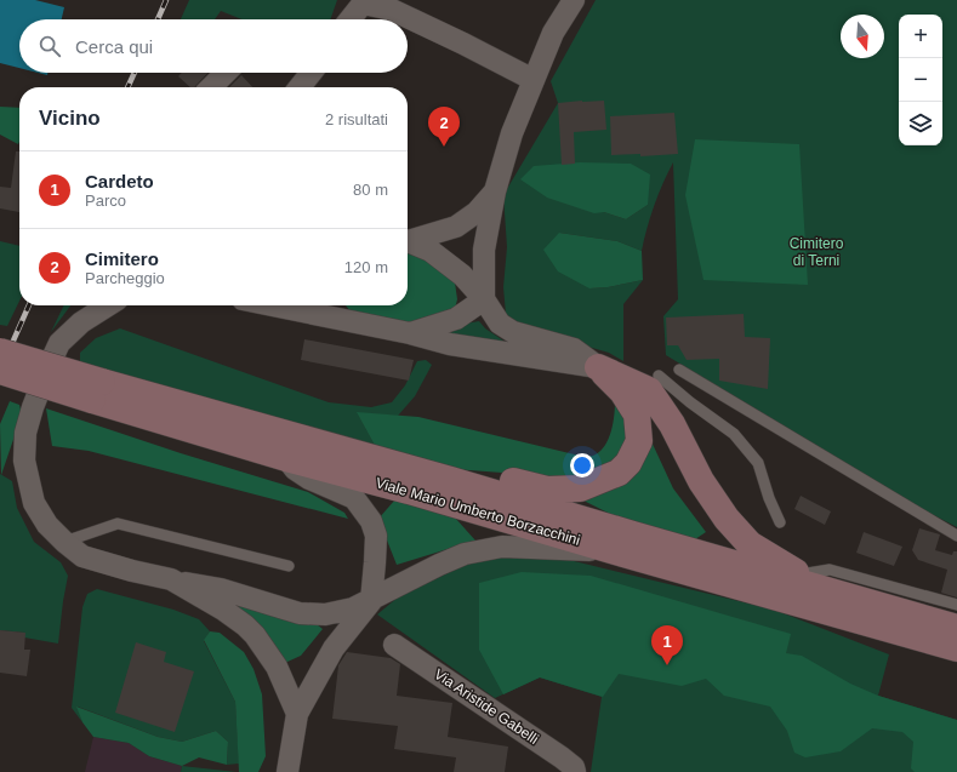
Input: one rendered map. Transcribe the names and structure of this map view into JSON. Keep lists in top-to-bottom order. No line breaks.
{"streets":{"main road":["Viale Mario Umberto Borzacchini"],"street":["Via Aristide Gabelli"]},"parks":["Cimitero di Terni"],"north":"bottom","page":{"map_buttons":["+","−"],"search":"Cerca qui","heading":["Vicino","2 risultati"],"pins":["2","1"],"list":[{"mark":"1","name":"Cardeto","note":"Parco","value":"80 m"},{"mark":"2","name":"Cimitero","note":"Parcheggio","value":"120 m"}]}}
